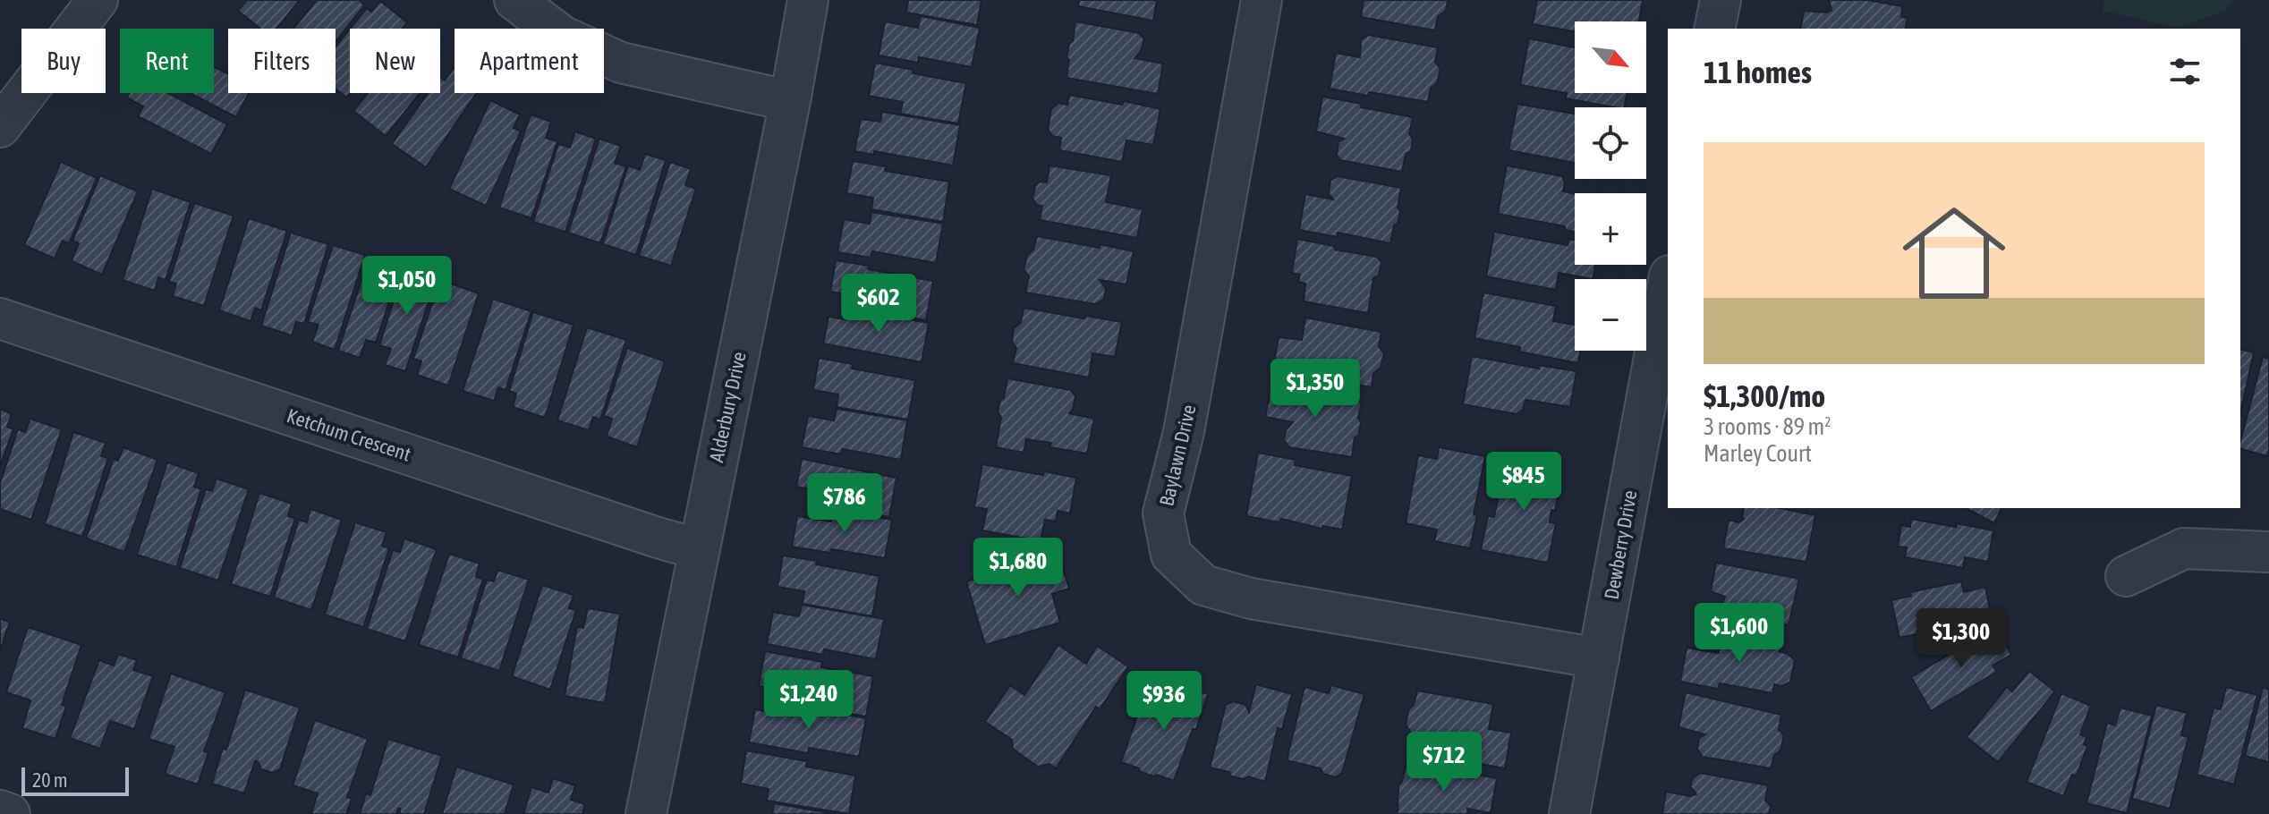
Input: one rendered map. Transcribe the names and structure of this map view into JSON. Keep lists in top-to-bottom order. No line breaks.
{"streets":{"street":["Alderbury Drive","Ketchum Crescent","Baylawn Drive","Dewberry Drive"]},"crossings":[["Alderbury Drive","Ketchum Crescent"],["Baylawn Drive","Dewberry Drive"]],"scale_bar":"20 m","north":"bottom right","page":{"map_buttons":["+","−"],"chip":["Buy","Rent","Filters","New","Apartment"],"heading":"11 homes","list":[{"name":"$1,300/mo","note":"3 rooms · 89 m² · Marley Court"}],"price":["$1,050","$602","$1,350","$845","$786","$1,680","$1,600","$1,300","$1,240","$936","$712"],"scale":"20 m"}}
